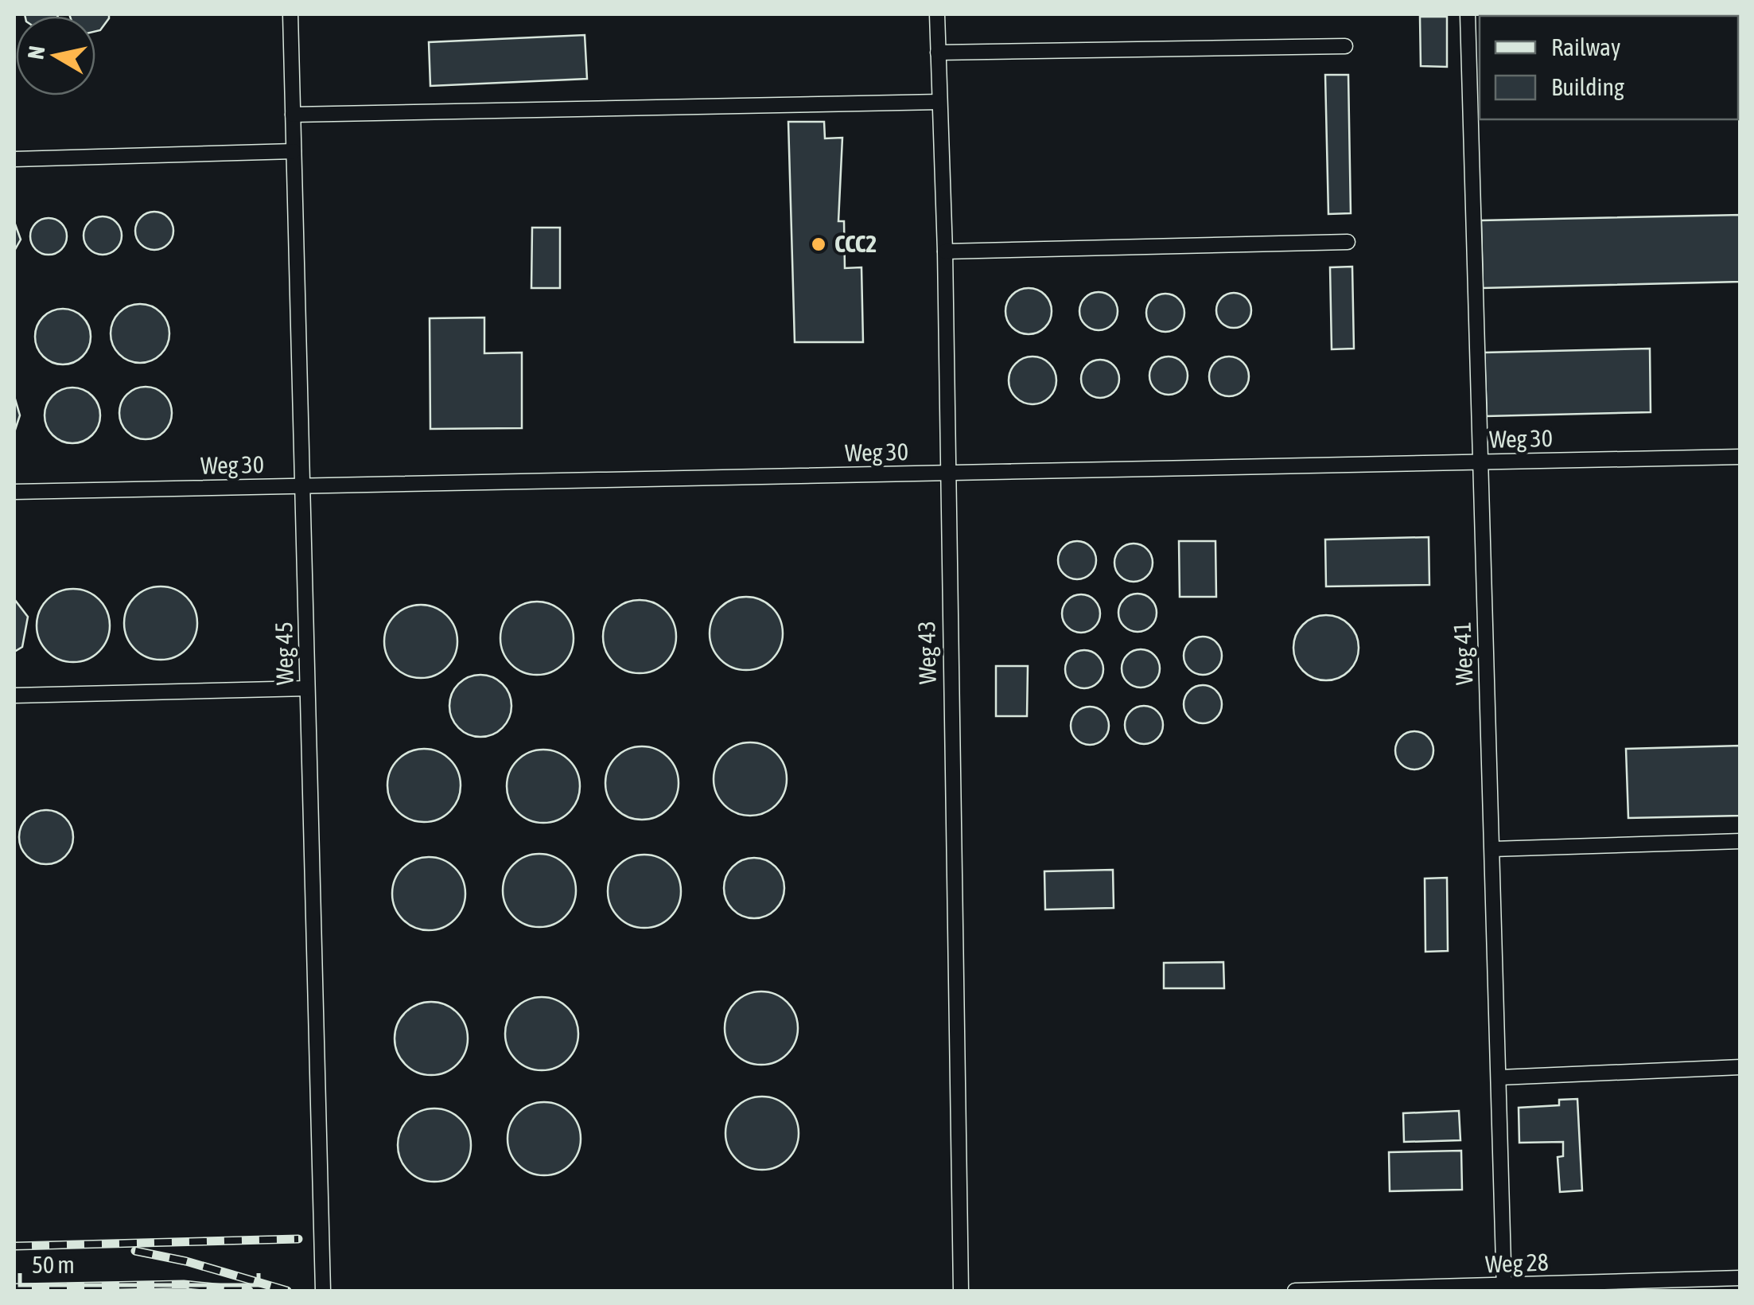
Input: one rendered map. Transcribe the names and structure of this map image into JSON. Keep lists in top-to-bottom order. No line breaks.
{"streets":{"lane":["Weg 30","Weg 43","Weg 45","Weg 41","Weg 28"]},"crossings":[["Weg 30","Weg 43"],["Weg 30","Weg 45"],["Weg 30","Weg 41"],["Weg 41","Weg 28"]],"places":["CCC2"],"legend":["Railway","Building"],"scale_bar":"50 m","north":"left"}
